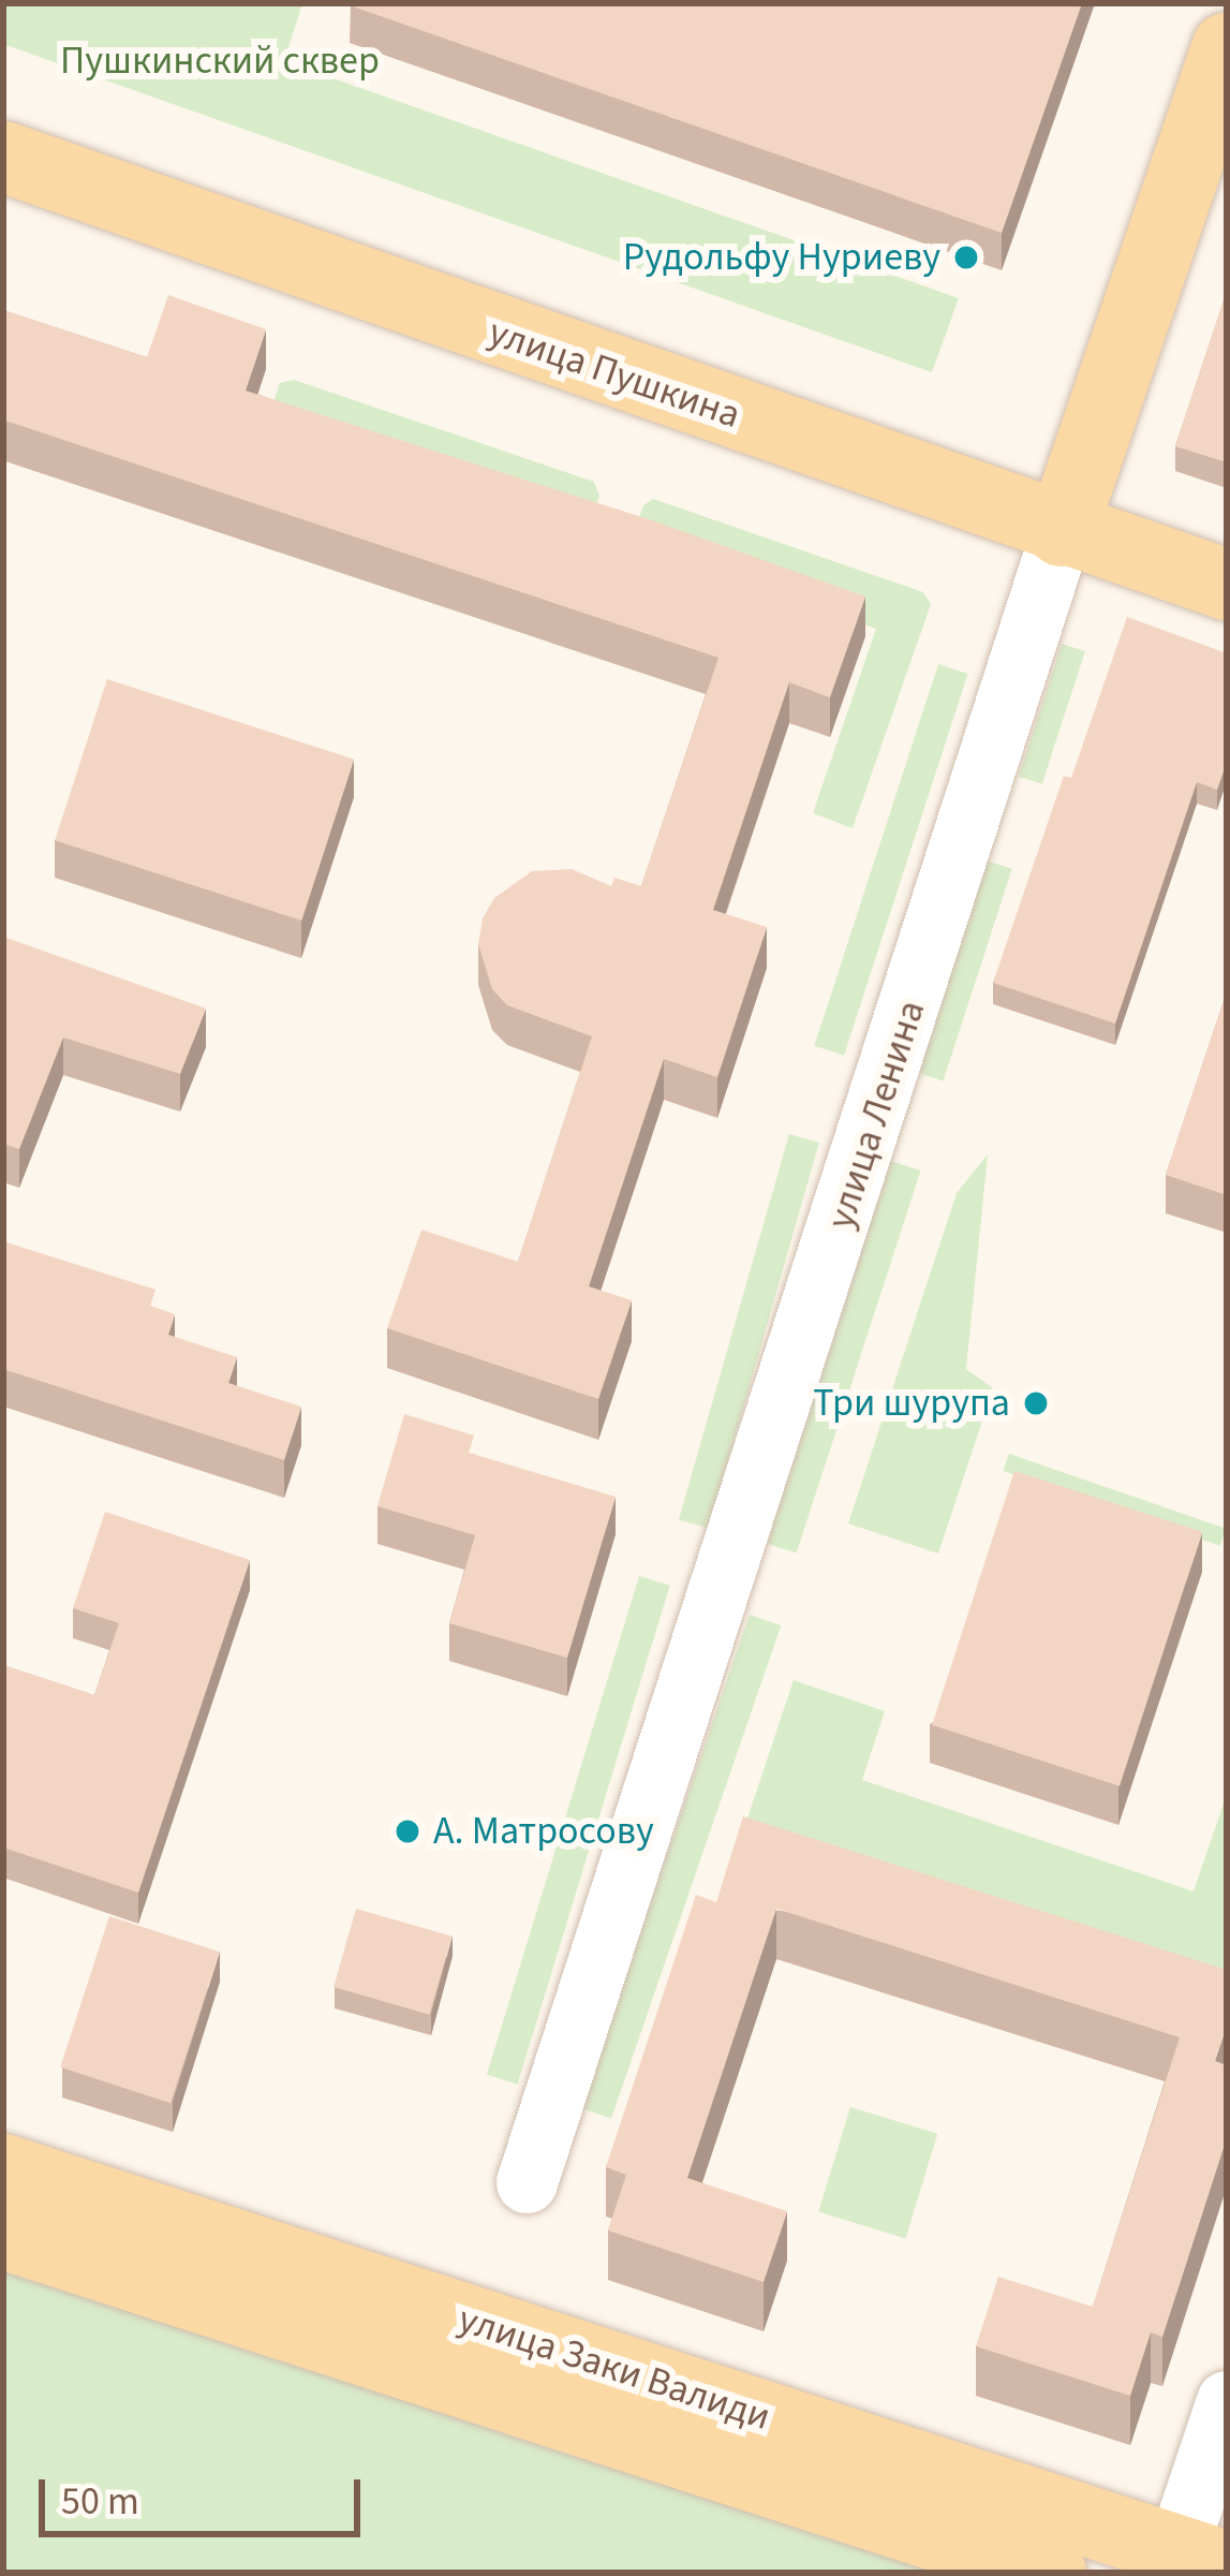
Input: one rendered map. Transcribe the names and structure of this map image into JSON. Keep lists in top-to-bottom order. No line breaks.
{"streets":{"main road":["улица Пушкина","улица Ленина","улица Заки Валиди"]},"crossings":[["улица Пушкина","улица Ленина"]],"parks":["Пушкинский сквер"],"places":["Рудольфу Нуриеву","Три шурупа","А. Матросову"],"scale_bar":"50 m"}
